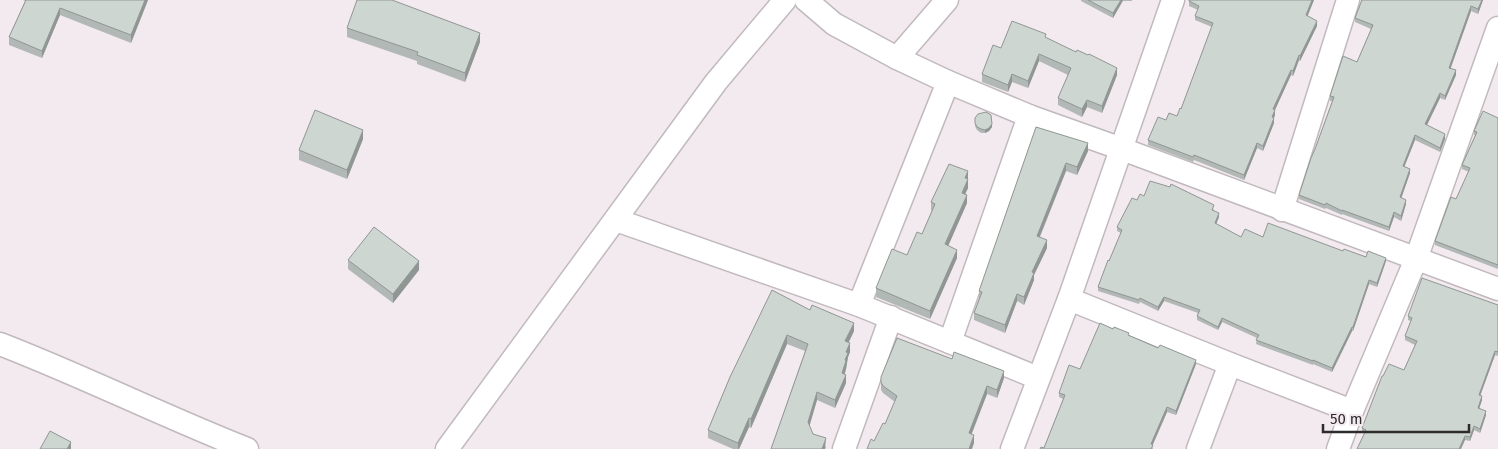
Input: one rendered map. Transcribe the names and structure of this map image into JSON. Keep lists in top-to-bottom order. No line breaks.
{"scale_bar":"50 m"}
